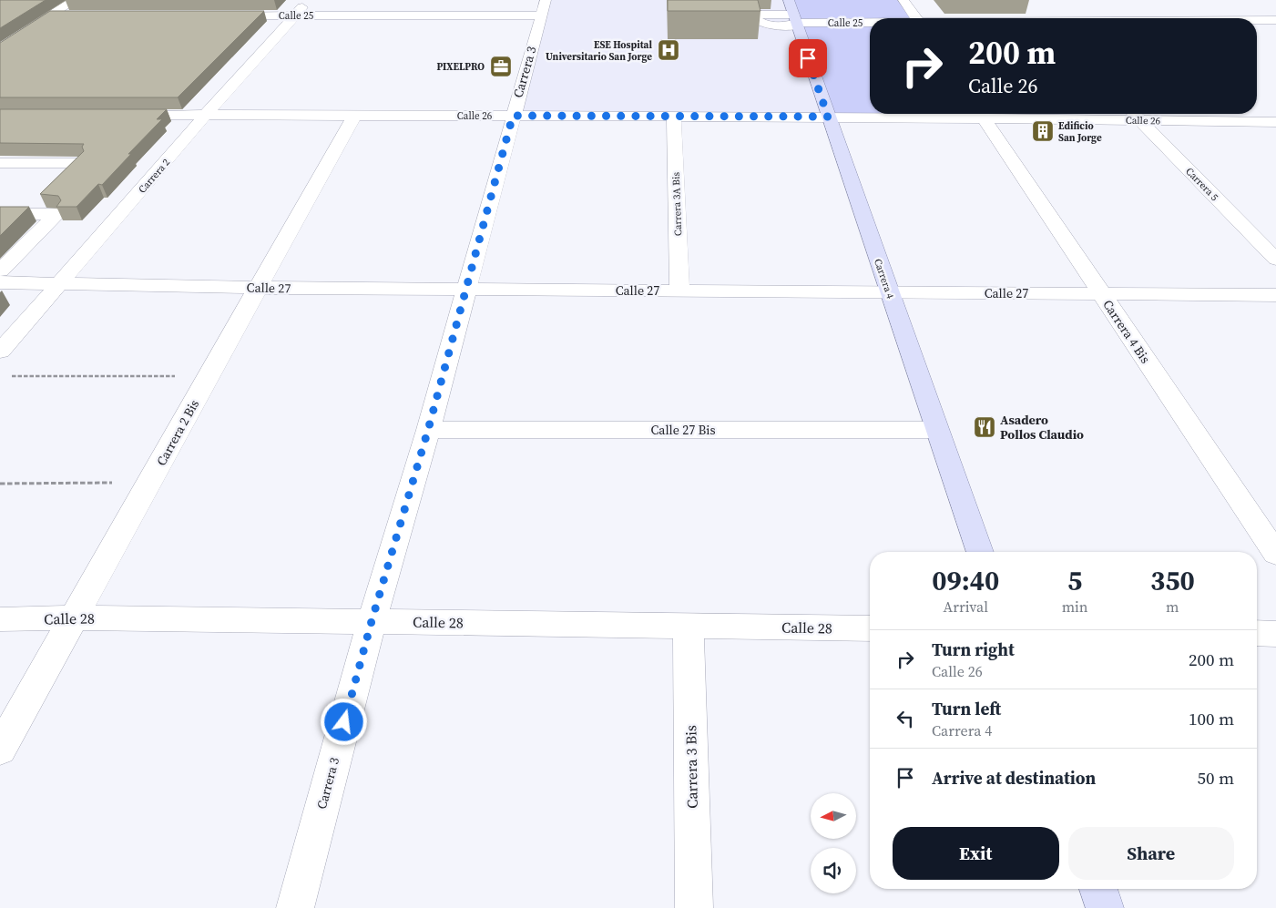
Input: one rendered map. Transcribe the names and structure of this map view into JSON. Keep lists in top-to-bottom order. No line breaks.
{"streets":{"main road":["Carrera 4"],"street":["Calle 25","Carrera 3","Calle 26","Carrera 2","Carrera 5","Carrera 3A Bis","Calle 27","Carrera 4 Bis","Calle 27 Bis","Carrera 2 Bis","Calle 28","Carrera 3 Bis"]},"crossings":[["Calle 25","Carrera 3"],["Calle 25","Carrera 2"],["Calle 25","Carrera 4"],["Carrera 3","Calle 26"],["Carrera 3","Calle 27"],["Carrera 3","Calle 27 Bis"],["Carrera 3","Calle 28"],["Calle 26","Carrera 2"],["Calle 26","Carrera 5"],["Calle 26","Carrera 3A Bis"],["Calle 26","Carrera 4"],["Calle 26","Carrera 2 Bis"],["Carrera 2","Calle 27"],["Carrera 3A Bis","Calle 27"],["Carrera 4","Calle 27"],["Carrera 4","Calle 27 Bis"],["Calle 27","Carrera 4 Bis"],["Calle 27","Carrera 2 Bis"],["Carrera 2 Bis","Calle 28"],["Calle 28","Carrera 3 Bis"]],"places":{"hospital":["ESE Hospital Universitario San Jorge"],"office":["PIXELPRO"],"building":["Edificio San Jorge"],"restaurant":["Asadero Pollos Claudio"]},"north":"left","page":{"turn":["200 m","Calle 26"],"eta":["09:40","Arrival","5","min","350","m"],"list":[{"name":"Turn right","note":"Calle 26","value":"200 m"},{"name":"Turn left","note":"Carrera 4","value":"100 m"},{"name":"Arrive at destination","value":"50 m"}],"buttons":["Exit","Share"]}}
